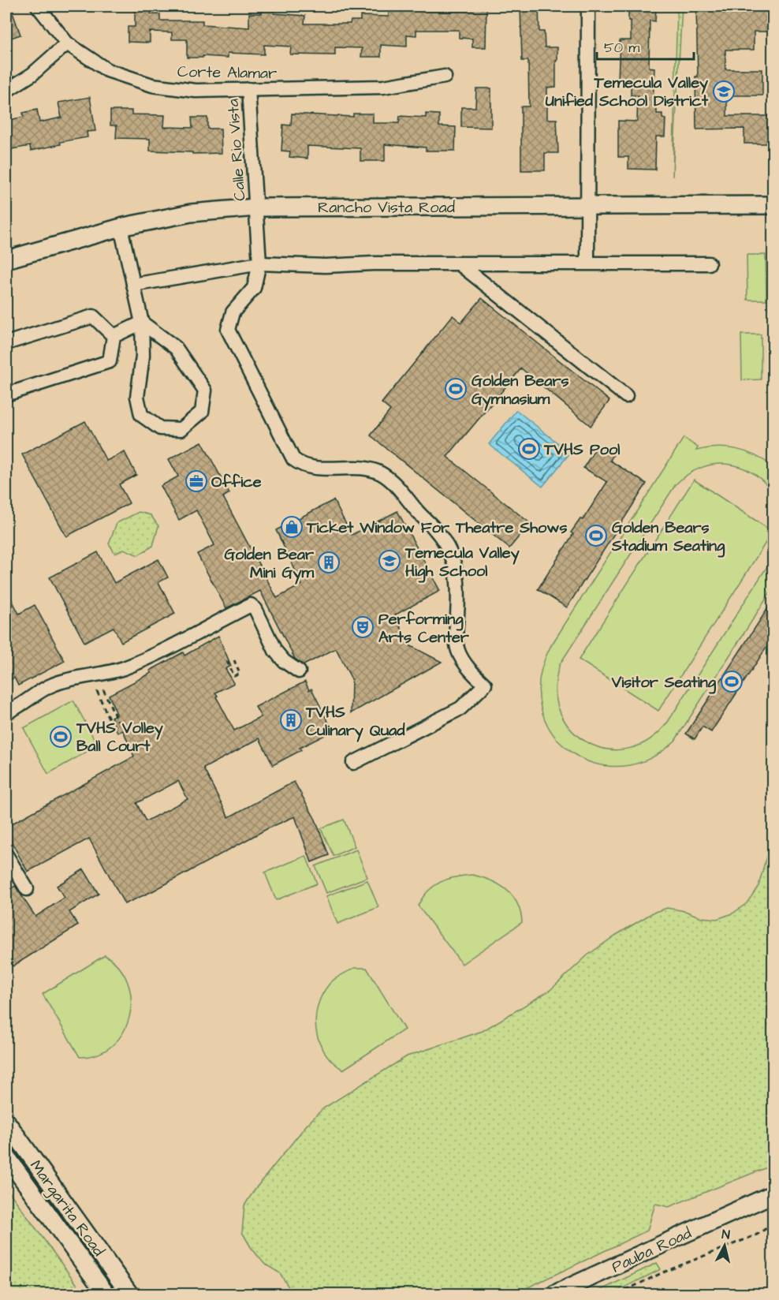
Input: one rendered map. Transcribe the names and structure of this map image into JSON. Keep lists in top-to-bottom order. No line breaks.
{"streets":{"main road":["Rancho Vista Road","Margarita Road","Pauba Road"],"street":["Corte Alamar","Calle Rio Vista"]},"crossings":[["Corte Alamar","Calle Rio Vista"],["Calle Rio Vista","Rancho Vista Road"]],"places":{"school or university":["Temecula Valley Unified School District","Temecula Valley High School"],"sports":["Golden Bears Gymnasium","TVHS Pool","Golden Bears Stadium Seating","Visitor Seating","TVHS Volley Ball Court"],"office":["Office"],"shop":["Ticket Window For Theatre Shows"],"building":["Golden Bear Mini Gym","TVHS Culinary Quad"],"theatre":["Performing Arts Center"]},"scale_bar":"50 m","north":"top"}
